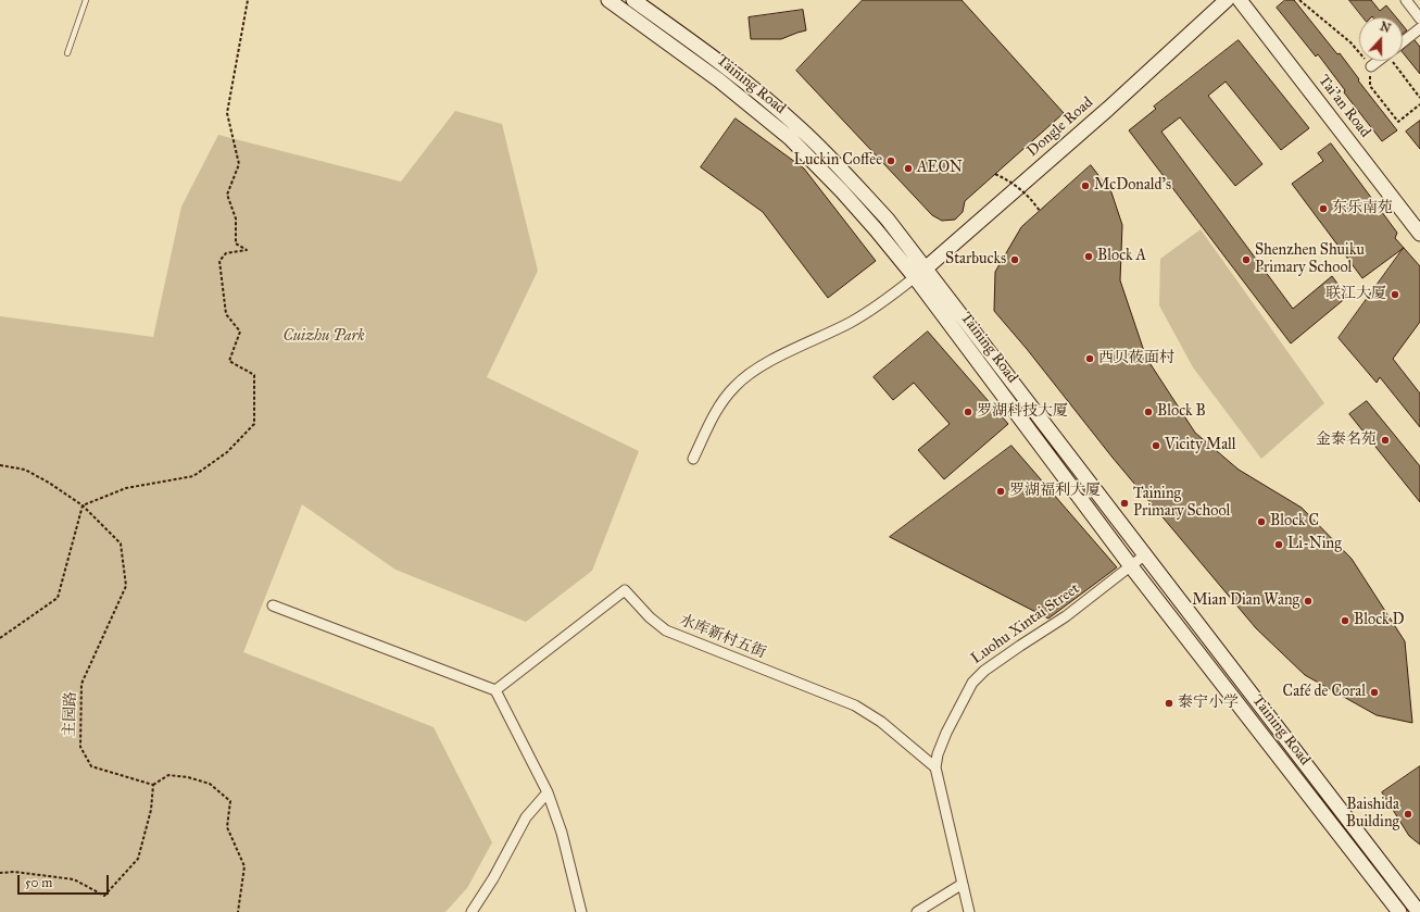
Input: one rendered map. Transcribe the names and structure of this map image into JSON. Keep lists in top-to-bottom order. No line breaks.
{"streets":{"main road":["Taining Road","Tai'an Road","Dongle Road"],"street":["Luohu Xintai Street","水库新村五街"],"path":["主园路"]},"crossings":[["Taining Road","Dongle Road"],["Taining Road","Luohu Xintai Street"],["Luohu Xintai Street","水库新村五街"]],"parks":["Cuizhu Park"],"places":["Luckin Coffee","AEON","McDonald's","东乐南苑","Block A","Starbucks","Shenzhen Shuiku Primary School","联江大厦","西贝莜面村","罗湖科技大厦","Block B","金泰名苑","Vicity Mall","罗湖福利大厦","Taining Primary School","Block C","Li-Ning","Mian Dian Wang","Block D","Café de Coral","泰宁小学","Baishida Building"],"scale_bar":"50 m","north":"top"}
